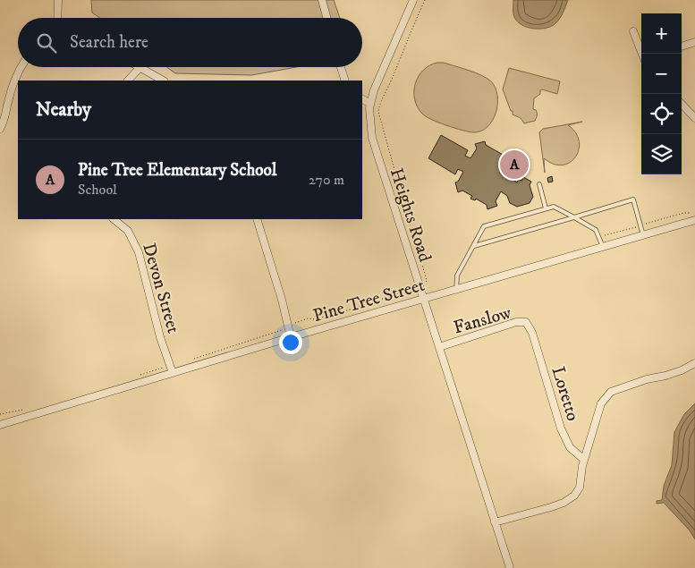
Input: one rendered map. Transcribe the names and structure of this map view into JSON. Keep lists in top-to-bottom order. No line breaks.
{"streets":{"street":["Heights Road","Devon Street","Pine Tree Street","Fanslow","Loretto"]},"crossings":[["Heights Road","Pine Tree Street"],["Heights Road","Fanslow"],["Devon Street","Pine Tree Street"],["Fanslow","Loretto"]],"page":{"map_buttons":["+","−"],"search":"Search here","heading":"Nearby","list":[{"mark":"A","name":"Pine Tree Elementary School","note":"School","value":"270 m"}],"pins":"A"}}
